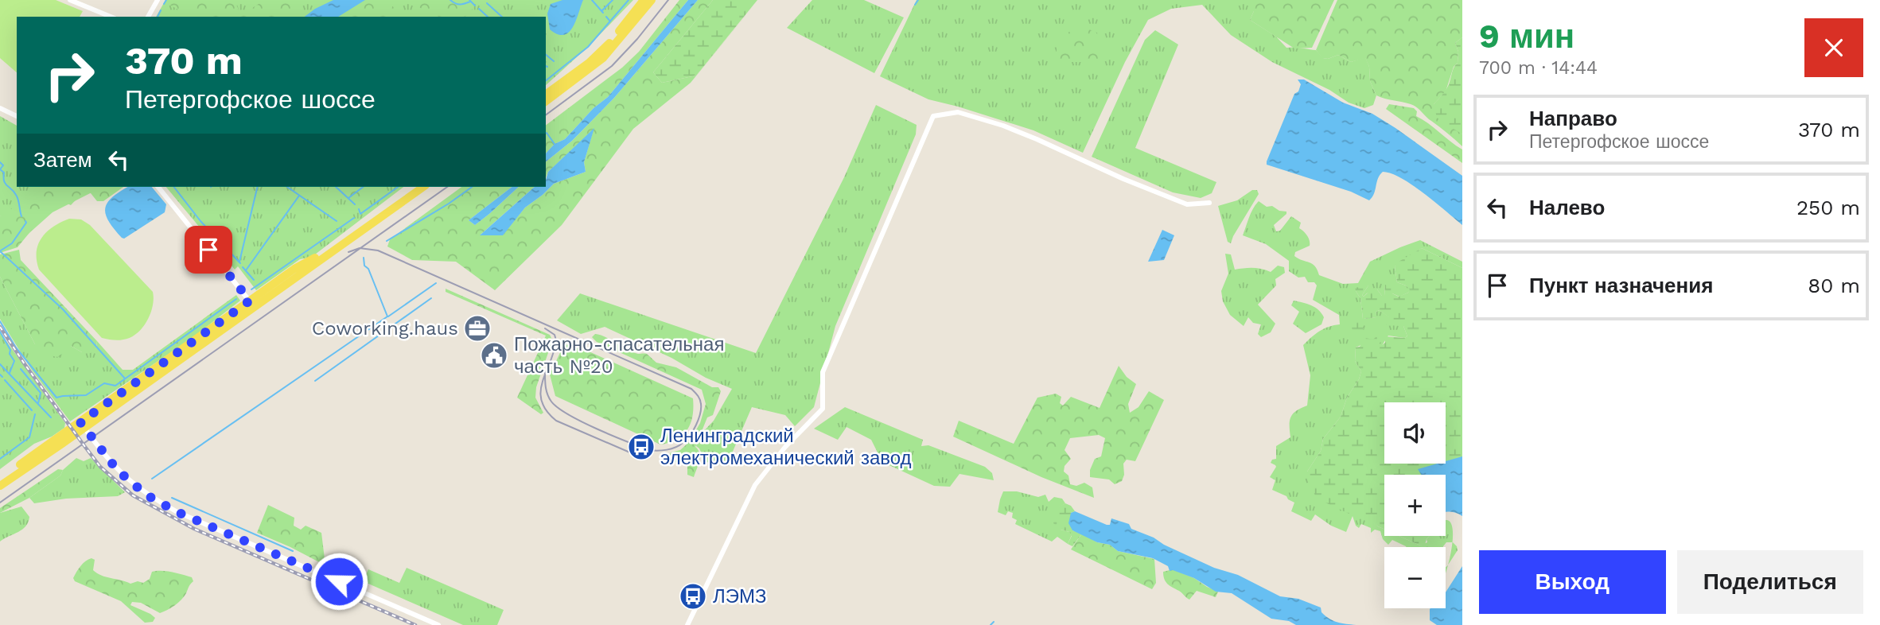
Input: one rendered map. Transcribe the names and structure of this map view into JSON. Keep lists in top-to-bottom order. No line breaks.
{"places":{"office":["Coworking.haus"],"public building":["Пожарно-спасательная часть №20"],"bus stop":["Ленинградский электромеханический завод","ЛЭМЗ"]},"page":{"heading":["9 мин","700 m · 14:44"],"turn":["370 m","Петергофское шоссе"],"list":[{"name":"Направо","note":"Петергофское шоссе","value":"370 m"},{"name":"Налево","value":"250 m"},{"name":"Пункт назначения","value":"80 m"}],"then":"Затем","map_buttons":["+","−"],"buttons":["Выход","Поделиться"]}}
